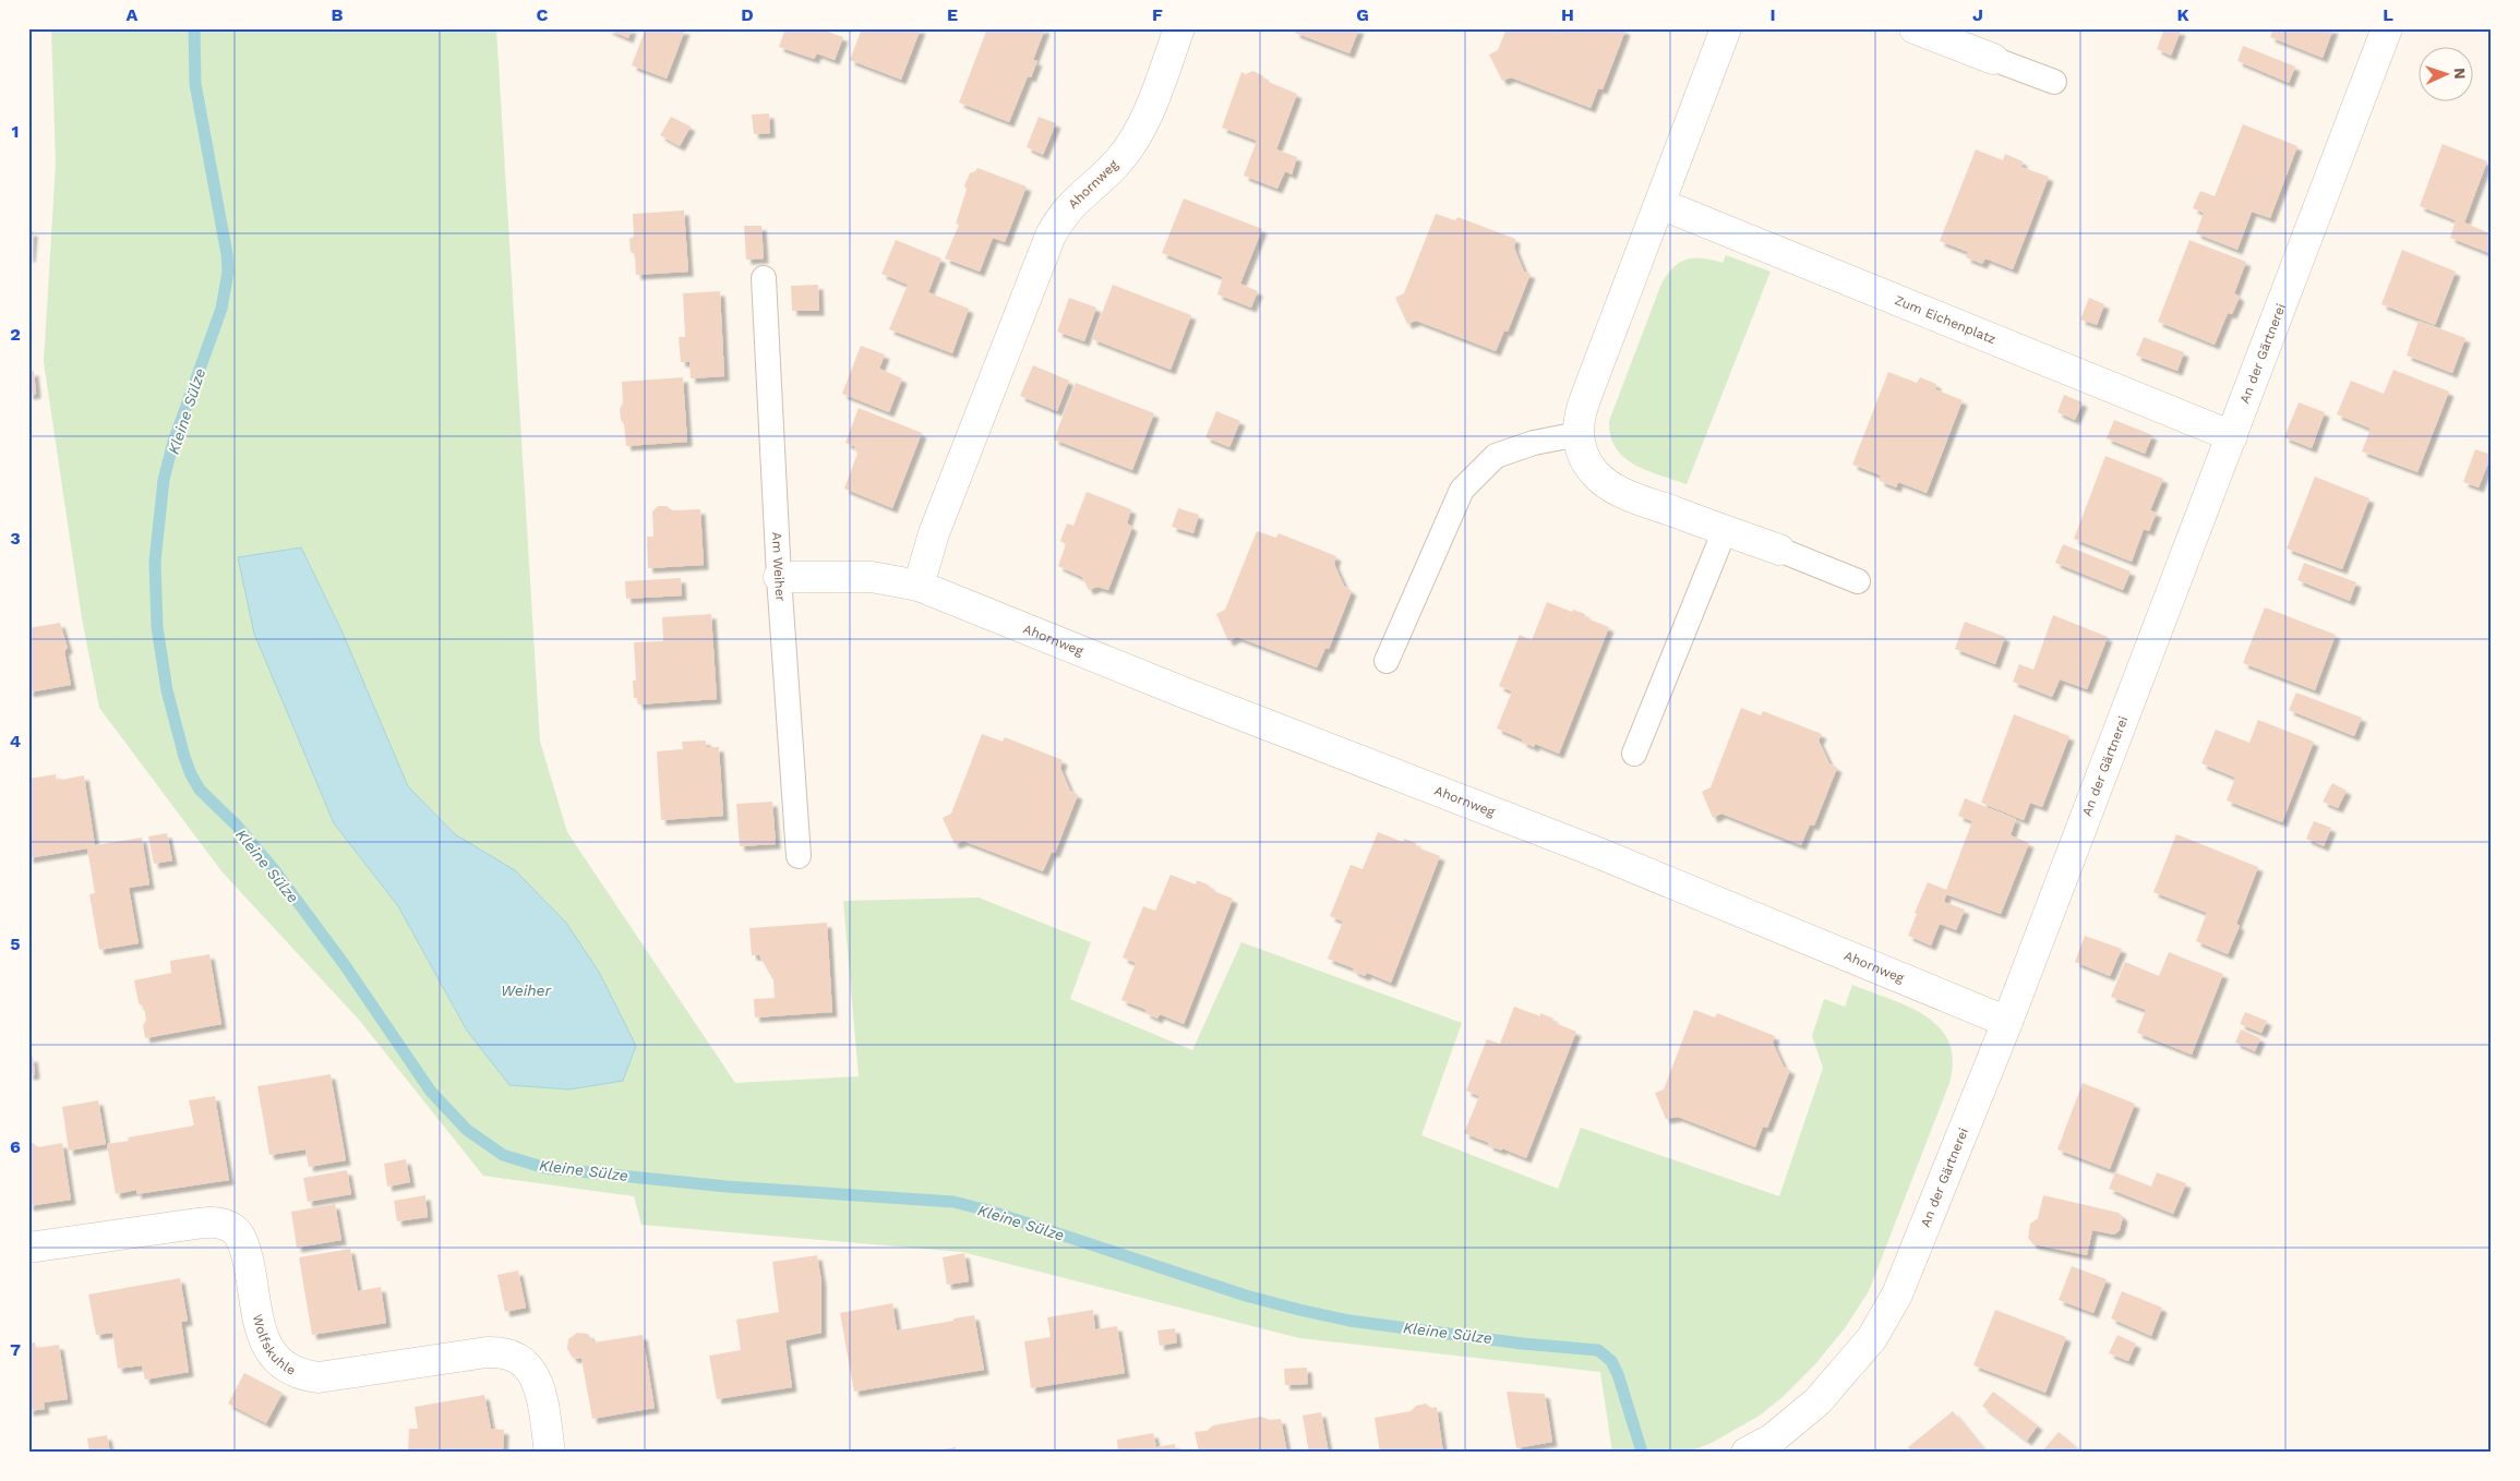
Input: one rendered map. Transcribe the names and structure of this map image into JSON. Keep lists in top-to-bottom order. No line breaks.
{"streets":{"street":["Ahornweg","Zum Eichenplatz","An der Gärtnerei","Wolfskuhle"],"lane":["Am Weiher"]},"crossings":[["Ahornweg","An der Gärtnerei"],["Ahornweg","Am Weiher"],["Zum Eichenplatz","An der Gärtnerei"]],"water":["Kleine Sülze","Weiher"],"north":"right","grid":{"columns":["A","B","C","D","E","F","G","H","I","J","K","L"],"rows":["1","2","3","4","5","6","7"]}}
